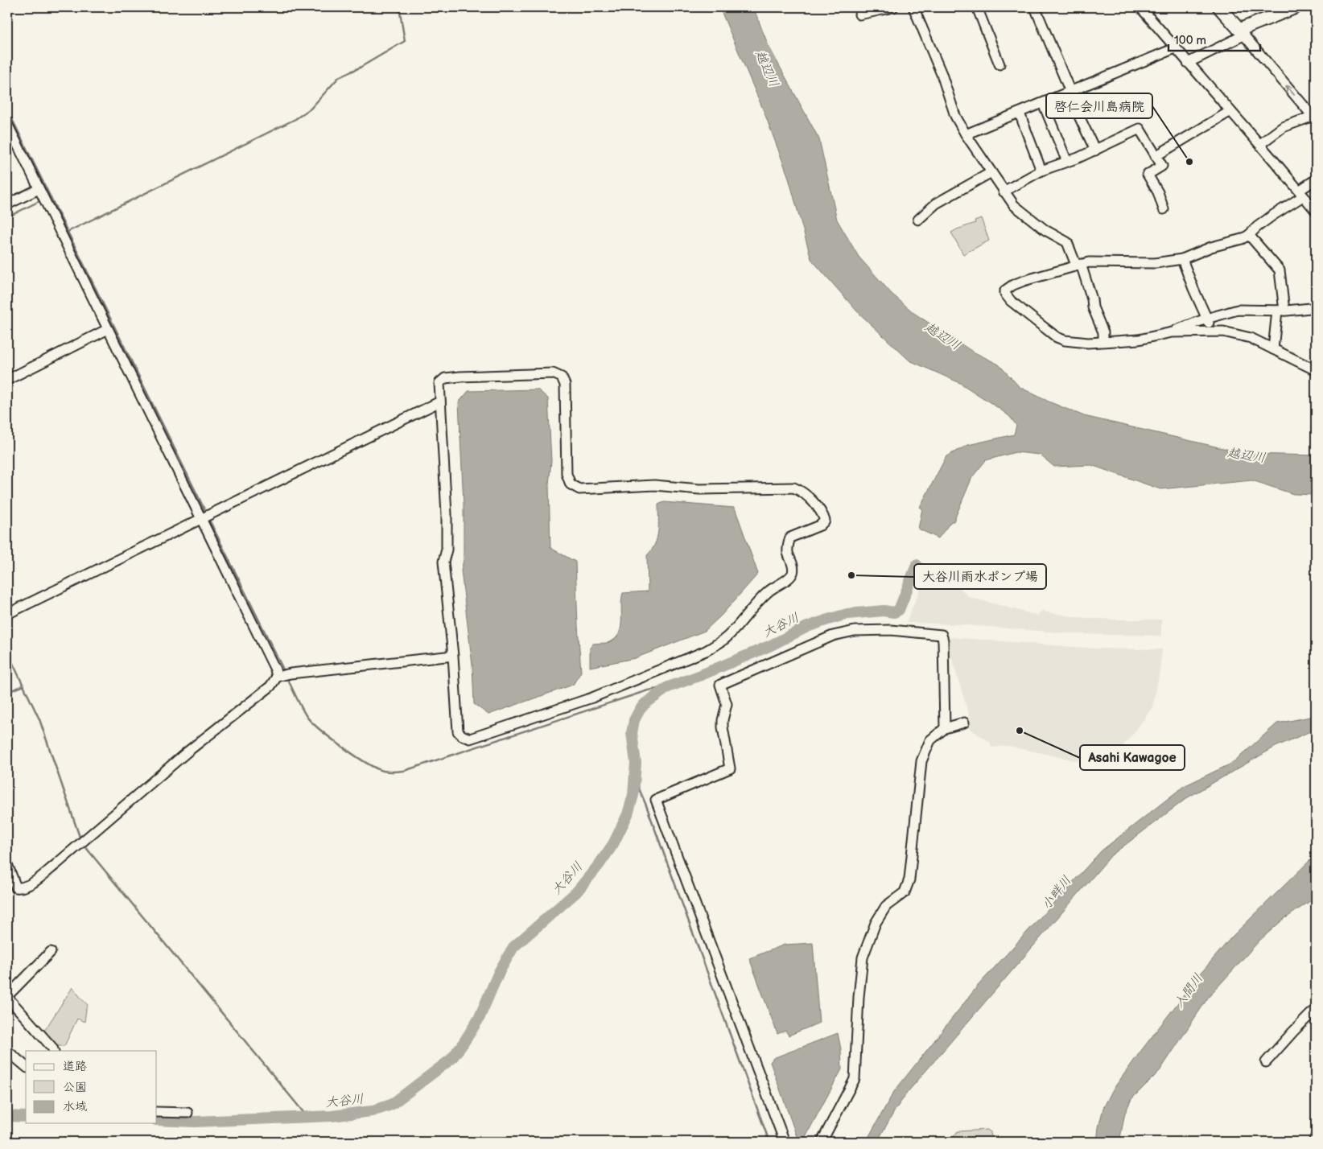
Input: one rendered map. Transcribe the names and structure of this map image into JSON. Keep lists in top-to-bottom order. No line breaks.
{"water":["越辺川","大谷川","小畔川","入間川"],"places":["啓仁会川島病院","大谷川雨水ポンプ場","Asahi Kawagoe"],"legend":["道路","公園","水域"],"scale_bar":"100 m"}
